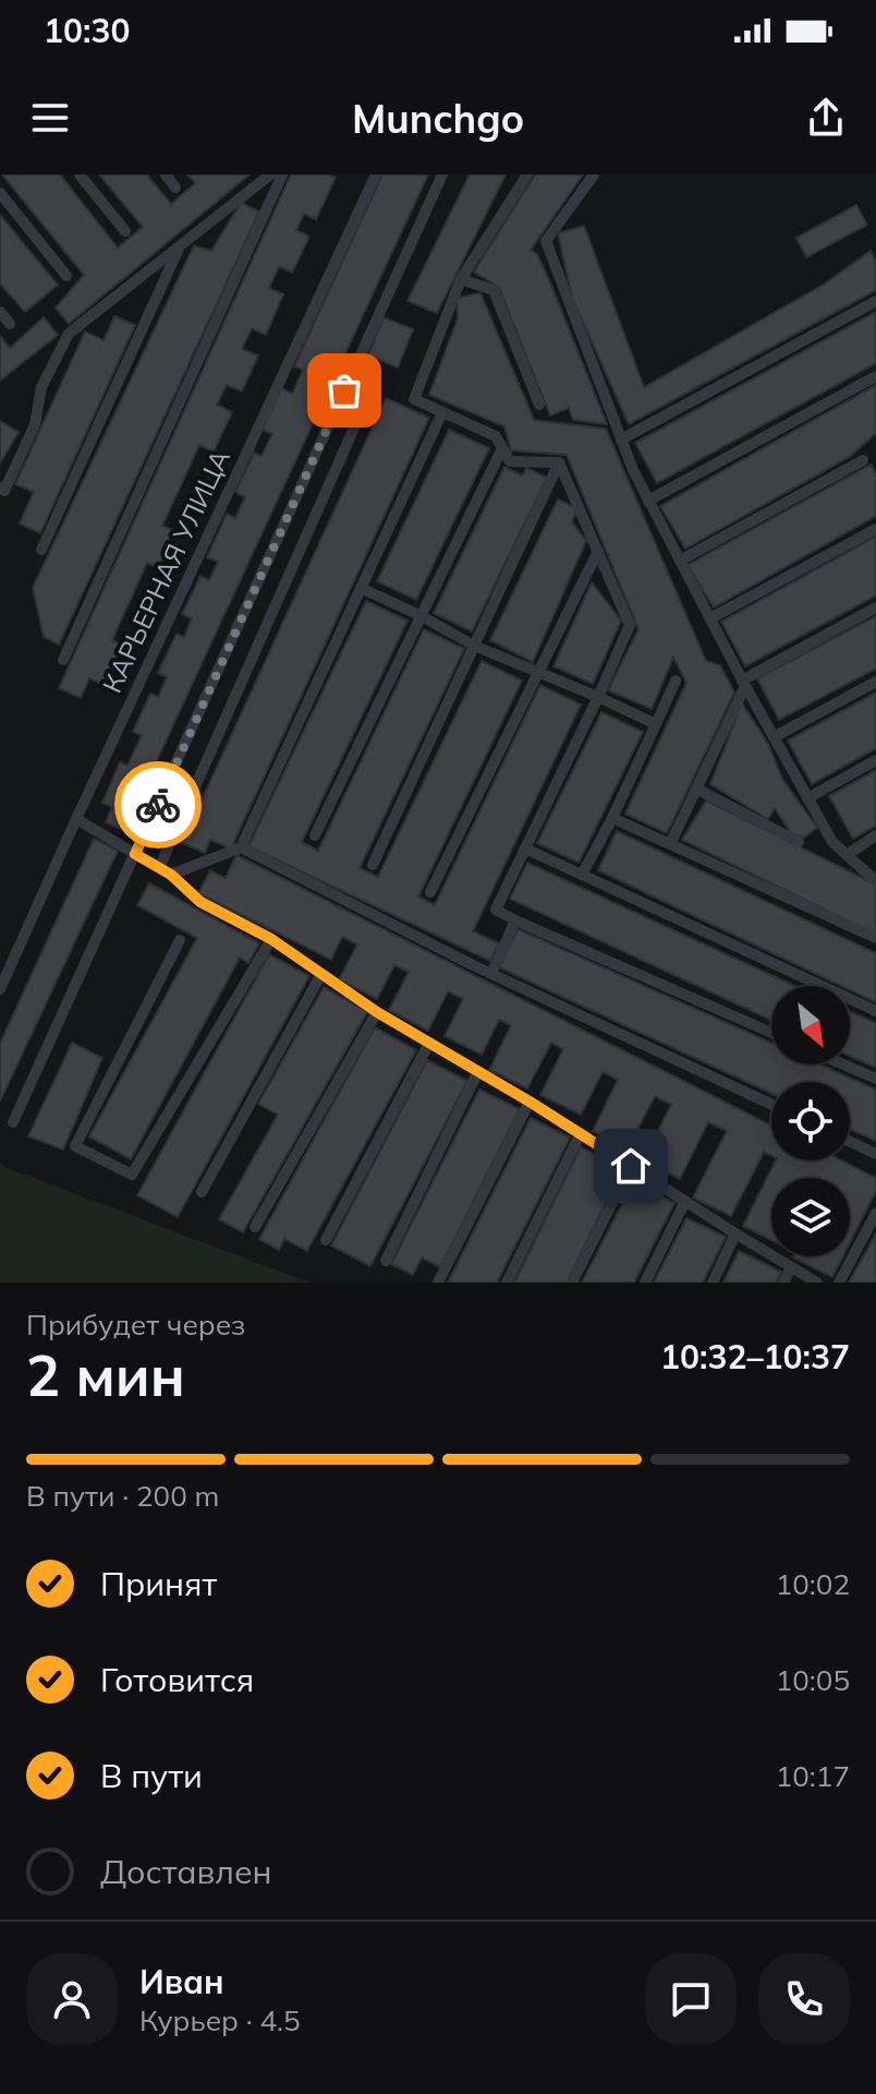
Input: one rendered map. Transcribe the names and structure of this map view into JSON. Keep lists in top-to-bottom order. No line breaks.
{"streets":{"lane":["КАРЬЕРНАЯ УЛИЦА"]},"north":"bottom right","page":{"status":"10:30","header":"Munchgo","heading":["2 мин","Прибудет через","10:32–10:37"],"panel":["Иван","Курьер · 4.5"],"bar":"В пути · 200 m","list":[["Принят","10:02"],["Готовится","10:05"],["В пути","10:17"],"Доставлен"]}}
